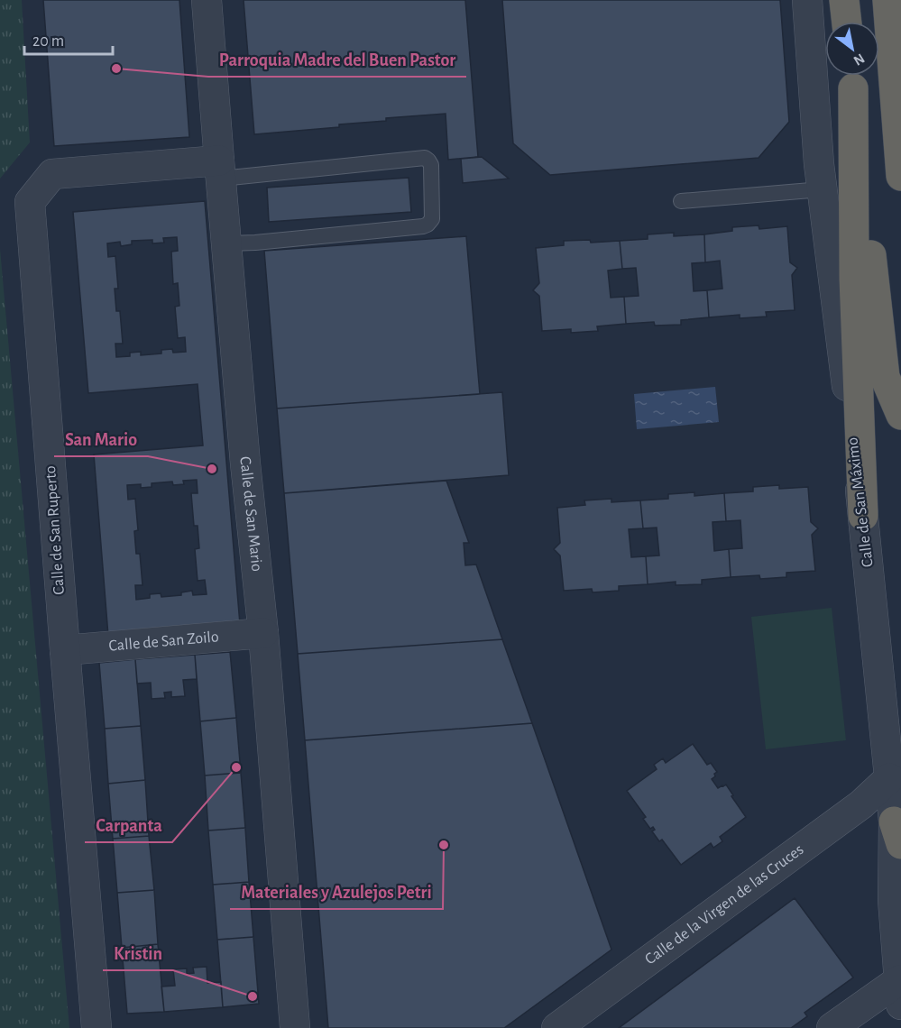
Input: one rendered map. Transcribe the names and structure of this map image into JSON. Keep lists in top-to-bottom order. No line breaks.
{"streets":{"street":["Calle de San Máximo","Calle de San Mario","Calle de San Ruperto","Calle de San Zoilo","Calle de la Virgen de las Cruces"]},"crossings":[["Calle de San Máximo","Calle de la Virgen de las Cruces"],["Calle de San Mario","Calle de San Ruperto"],["Calle de San Mario","Calle de San Zoilo"],["Calle de San Ruperto","Calle de San Zoilo"]],"places":["Parroquia Madre del Buen Pastor","San Mario","Carpanta","Materiales y Azulejos Petri","Kristin"],"scale_bar":"20 m","north":"bottom right"}
